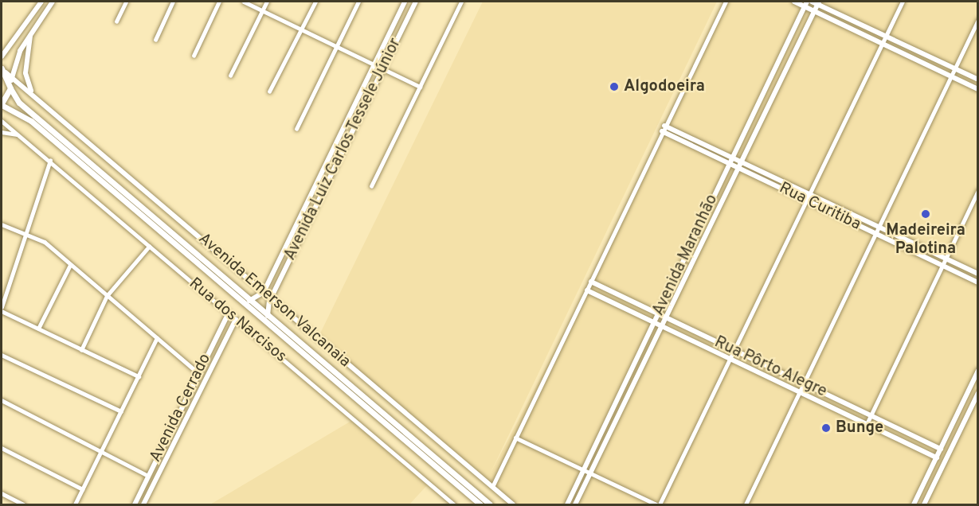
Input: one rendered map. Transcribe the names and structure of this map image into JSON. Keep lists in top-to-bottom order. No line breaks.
{"streets":{"street":["Avenida Luiz Carlos Tessele Júnior","Rua Curitiba","Avenida Maranhão","Avenida Emerson Valcanaia","Rua dos Narcisos","Rua Pôrto Alegre","Avenida Cerrado"]},"crossings":[["Avenida Luiz Carlos Tessele Júnior","Avenida Emerson Valcanaia"],["Rua Curitiba","Avenida Maranhão"],["Avenida Maranhão","Rua Pôrto Alegre"],["Rua dos Narcisos","Avenida Cerrado"]],"places":["Algodoeira","Madeireira Palotina","Bunge"]}
